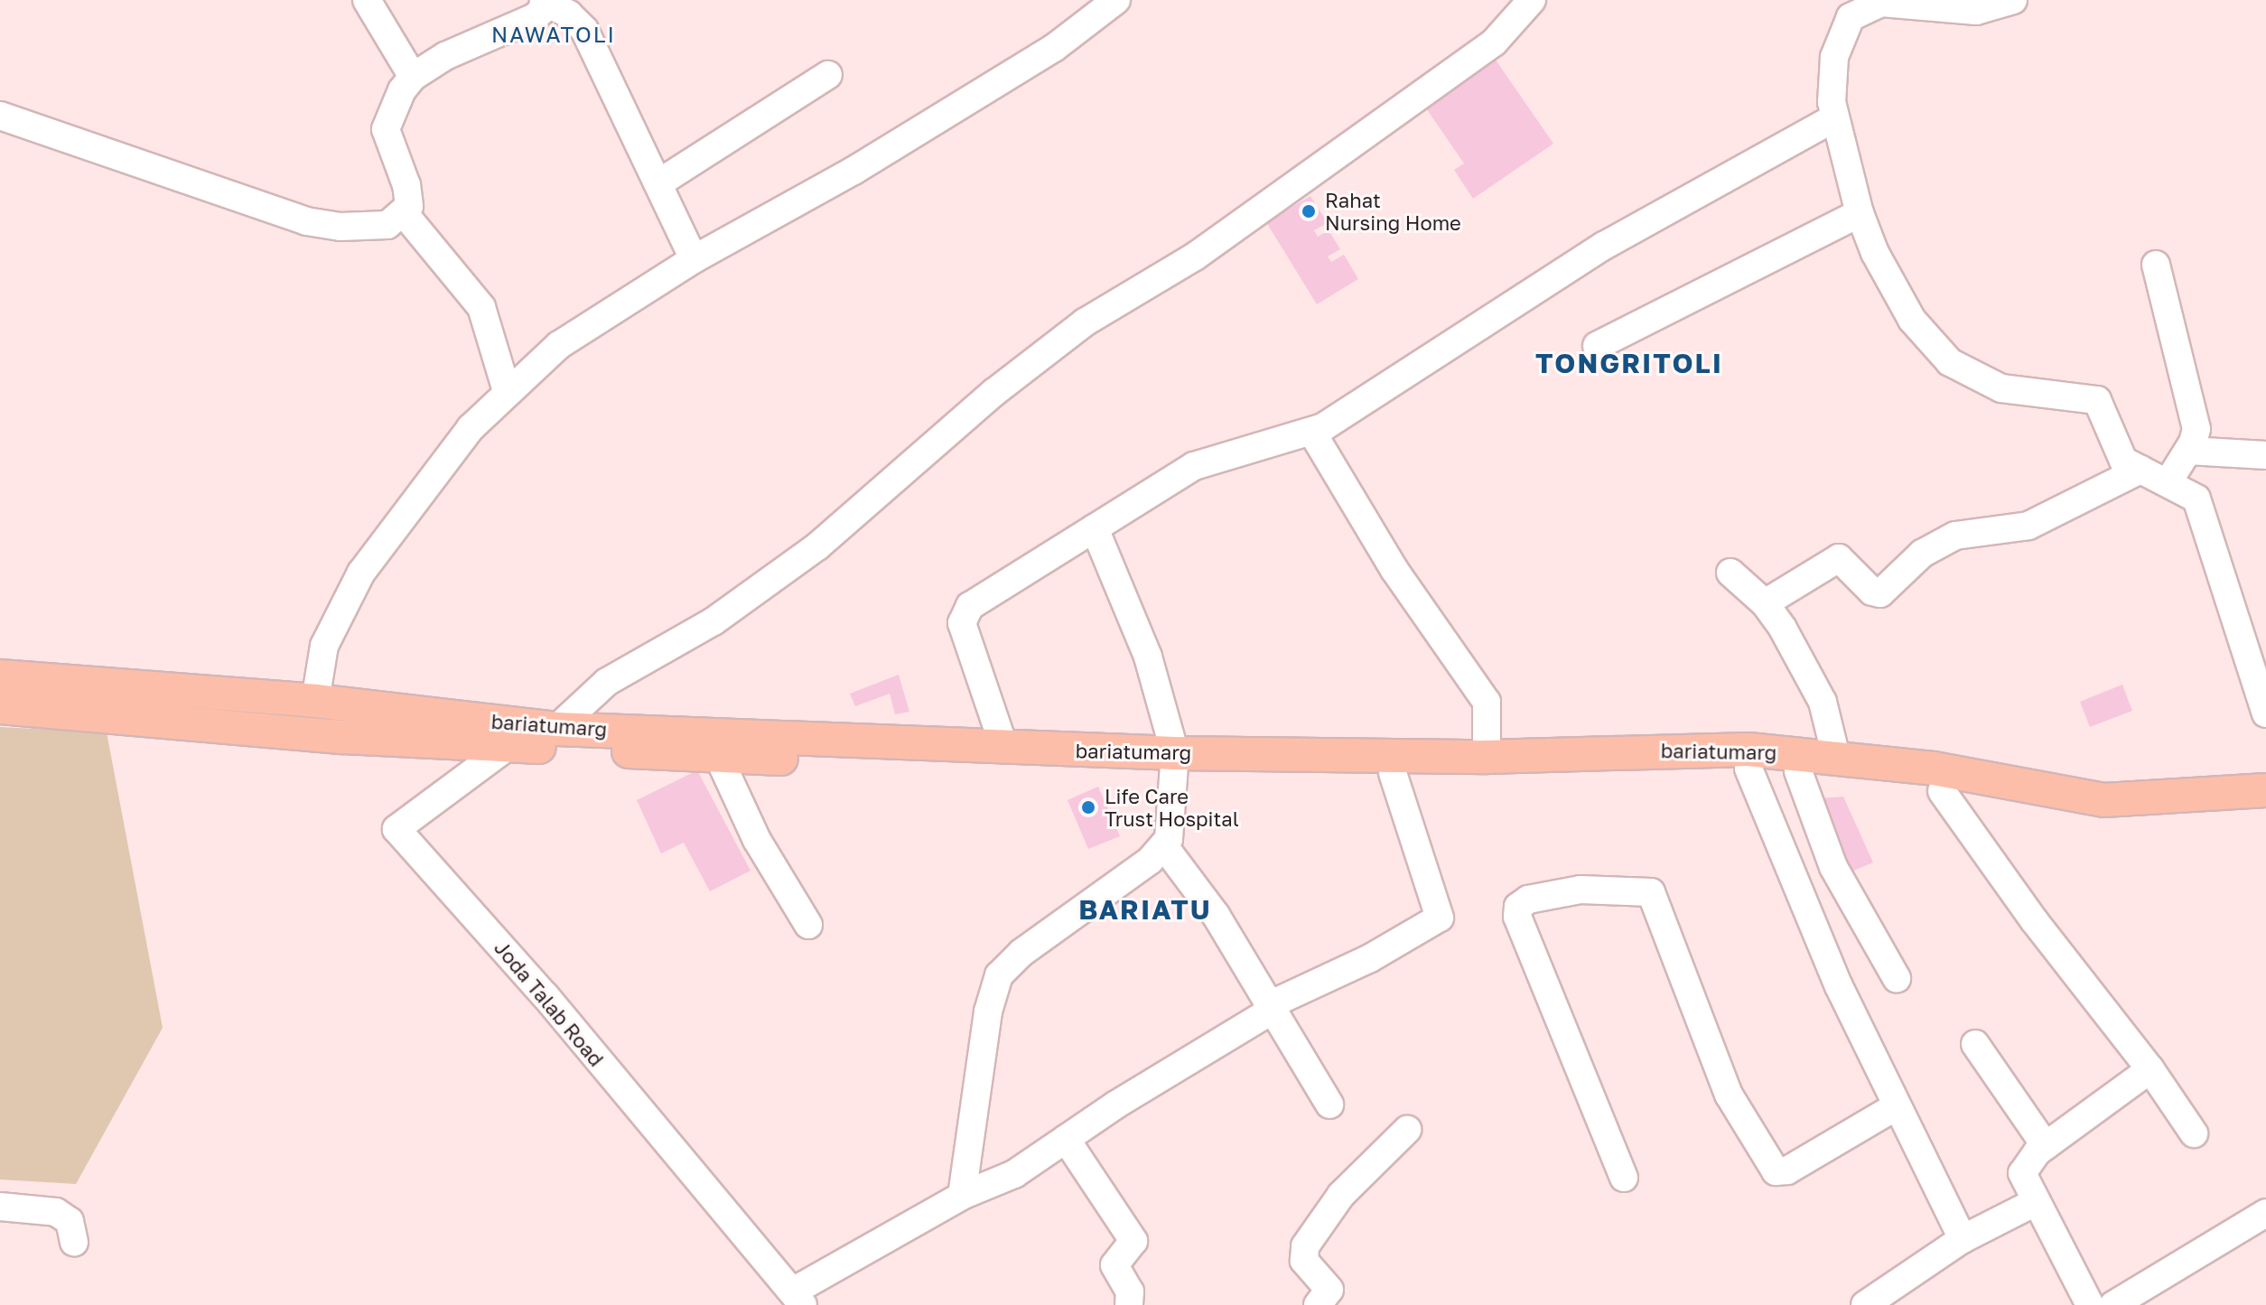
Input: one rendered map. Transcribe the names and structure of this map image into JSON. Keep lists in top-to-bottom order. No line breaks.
{"streets":{"main road":["bariatumarg"],"street":["Joda Talab Road"]},"crossings":[["bariatumarg","Joda Talab Road"]],"districts":["NAWATOLI","TONGRITOLI","BARIATU"],"places":["Rahat Nursing Home","Life Care Trust Hospital"]}
